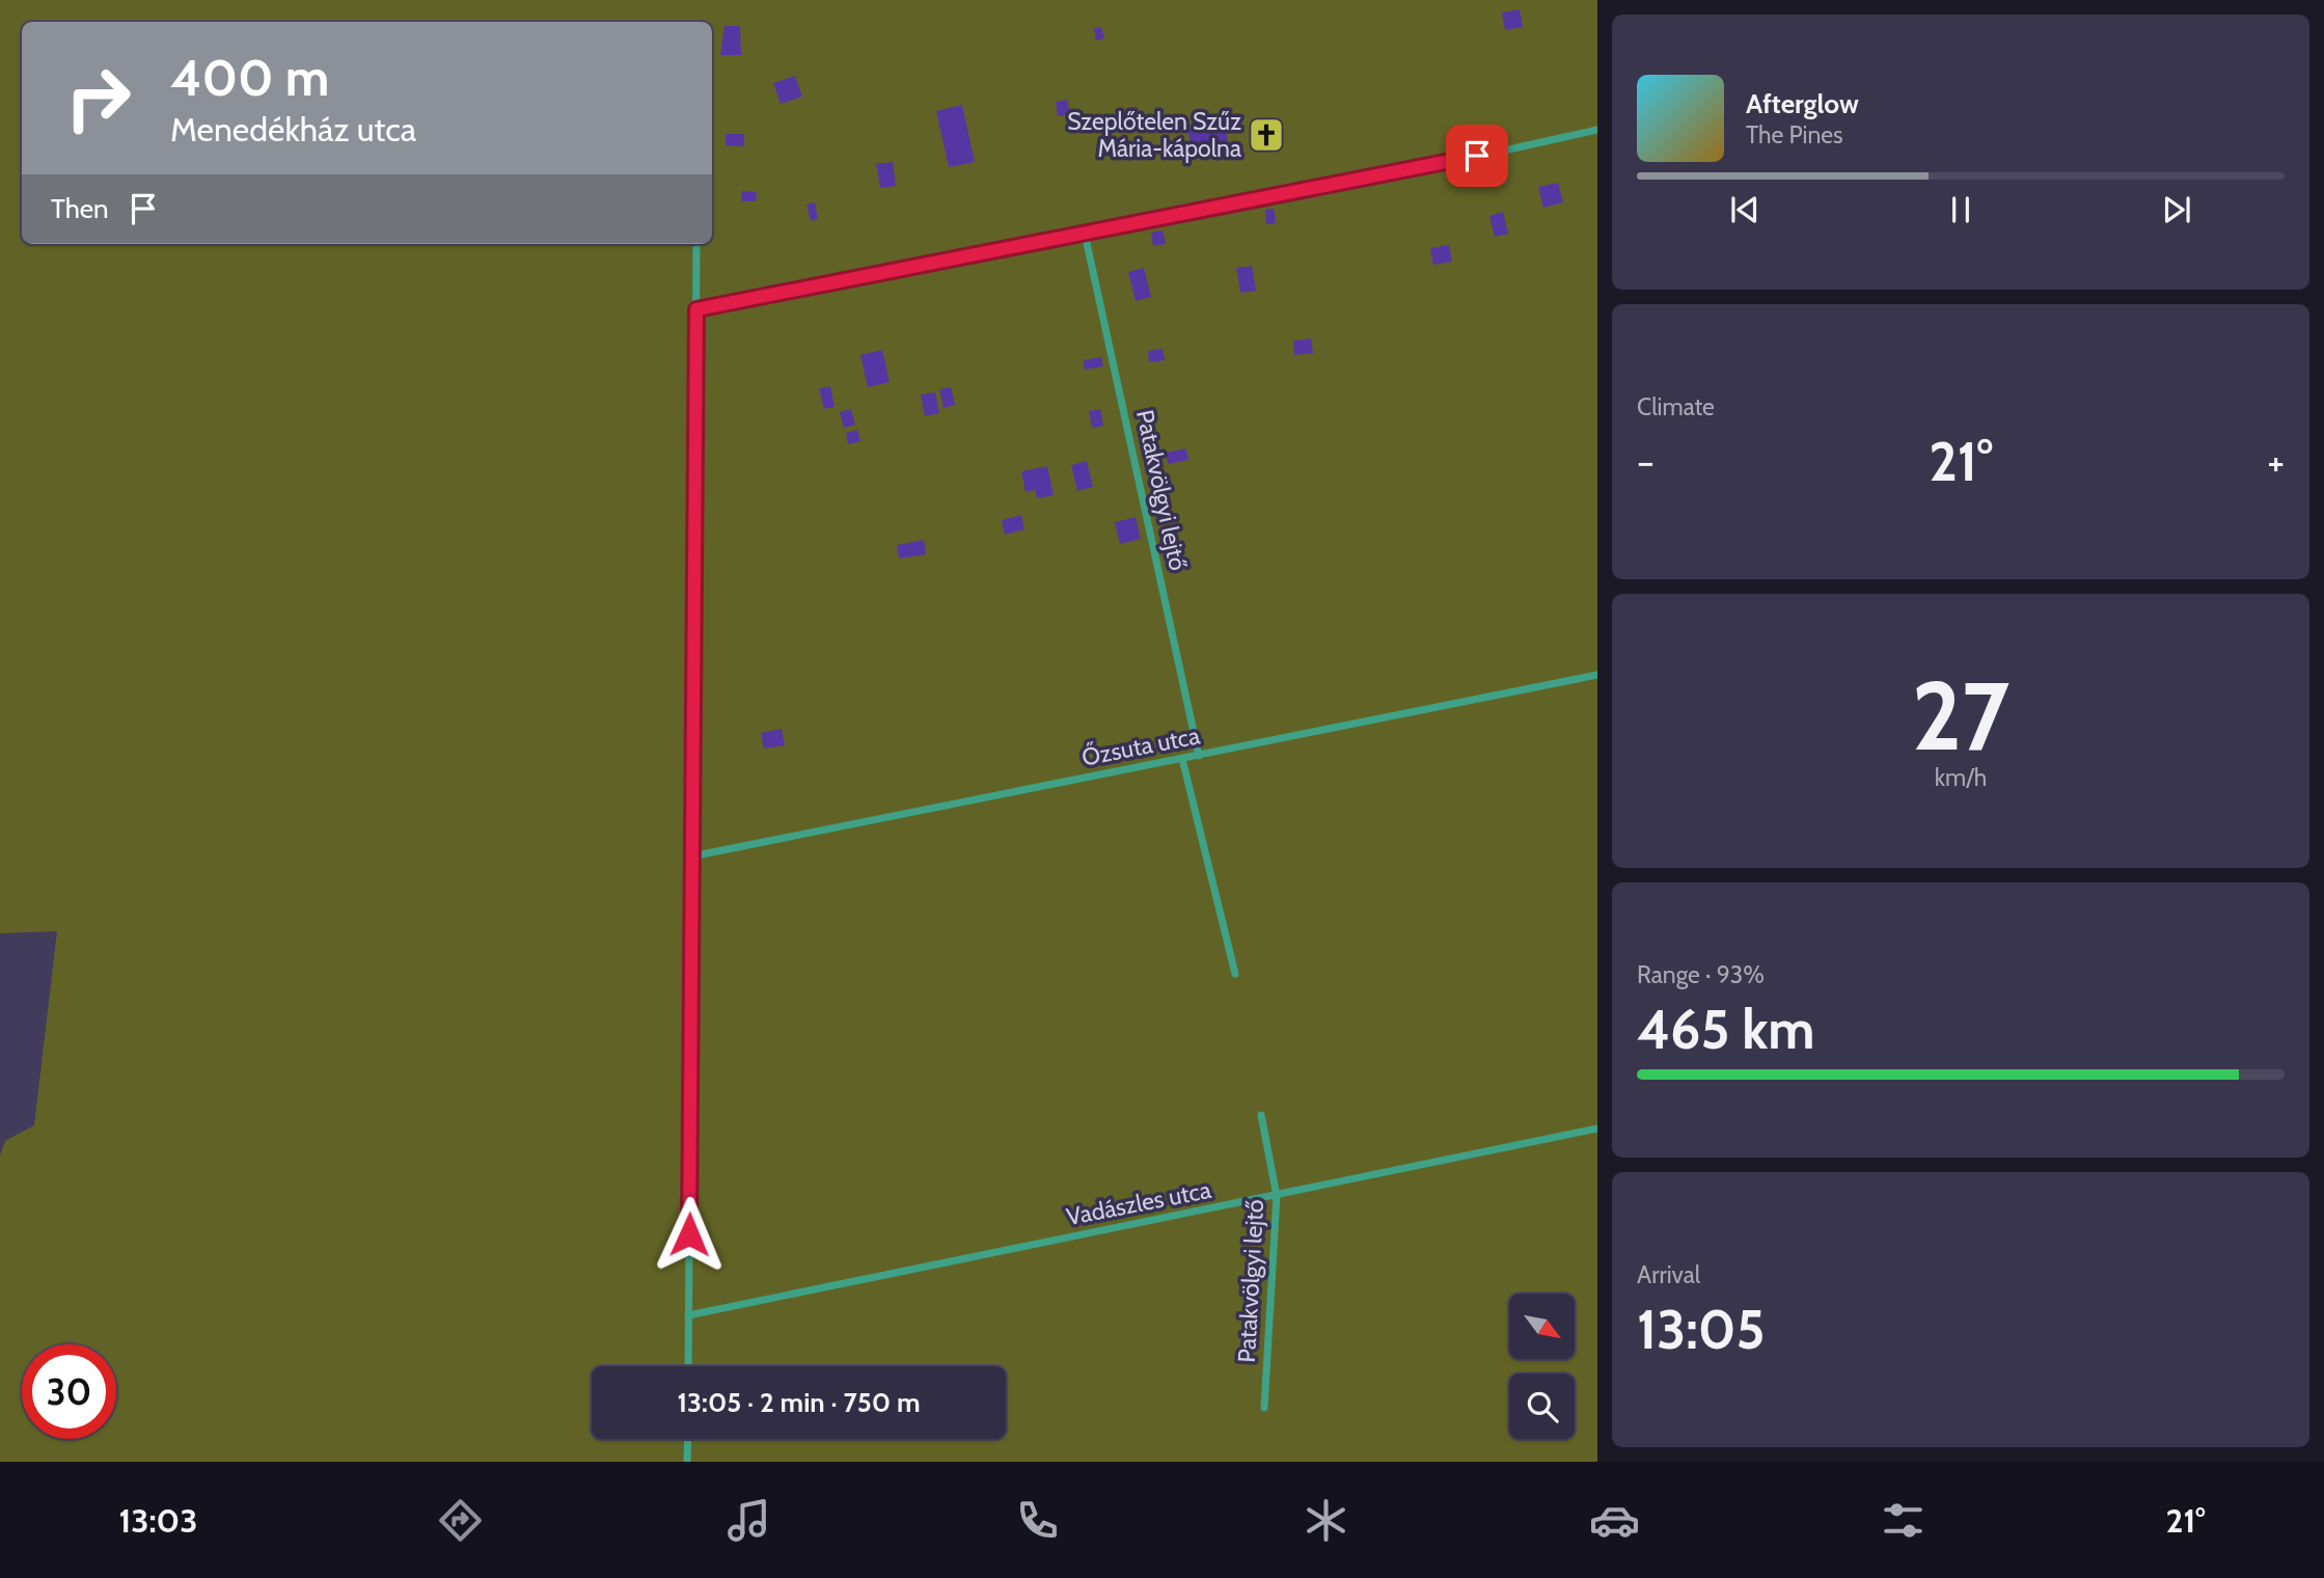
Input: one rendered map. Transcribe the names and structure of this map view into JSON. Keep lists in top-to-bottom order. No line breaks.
{"streets":{"street":["Patakvölgyi lejtő","Őzsuta utca","Vadászles utca"]},"crossings":[["Patakvölgyi lejtő","Őzsuta utca"],["Patakvölgyi lejtő","Vadászles utca"]],"places":{"church":["Szeplőtelen Szűz Mária-kápolna"]},"north":"bottom right","page":{"turn":["400 m","Menedékház utca"],"song":["Afterglow","The Pines"],"then":"Then","tile":["Climate",["27","km/h"],["Range · 93%","465 km"],["Arrival","13:05"]],"heat":["−","21°","+"],"limit":"30","trip":"13:05 · 2 min · 750 m","tabs":["13:03","21°"]}}
